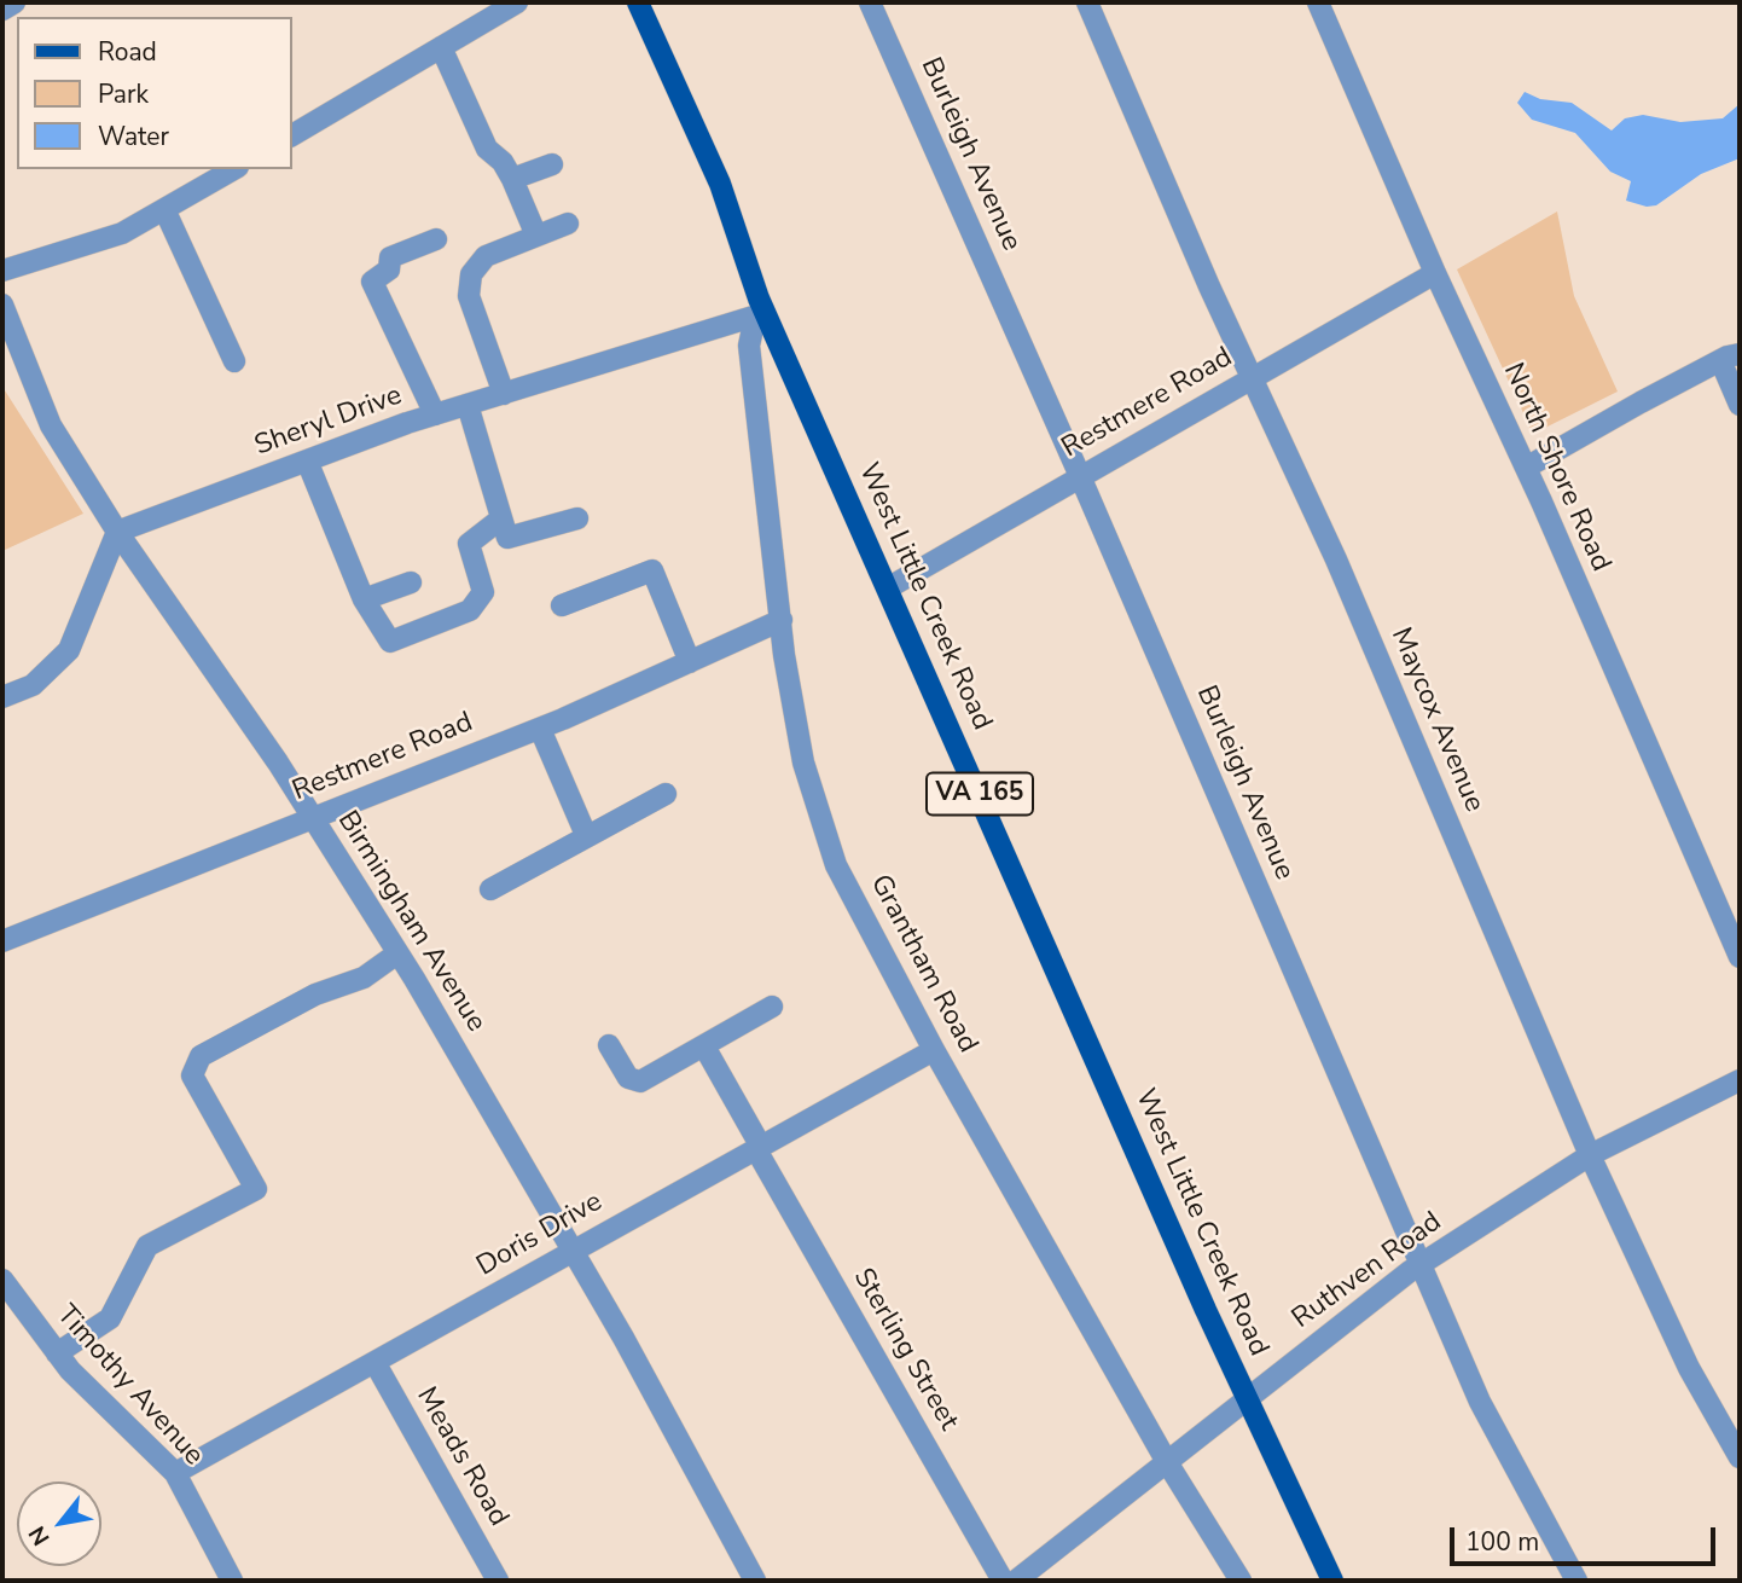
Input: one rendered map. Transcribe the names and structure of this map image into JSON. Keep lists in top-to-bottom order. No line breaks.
{"streets":{"main road":["West Little Creek Road","VA 165"],"street":["Burleigh Avenue","Restmere Road","Sheryl Drive","North Shore Road","Maycox Avenue","Birmingham Avenue","Grantham Road","Doris Drive","Ruthven Road","Sterling Street","Timothy Avenue","Meads Road"]},"crossings":[["Burleigh Avenue","Restmere Road"],["Burleigh Avenue","Ruthven Road"],["Restmere Road","North Shore Road"],["Restmere Road","West Little Creek Road"],["Restmere Road","Maycox Avenue"],["Restmere Road","Birmingham Avenue"],["Restmere Road","Grantham Road"],["Sheryl Drive","West Little Creek Road"],["Sheryl Drive","Birmingham Avenue"],["Sheryl Drive","Grantham Road"],["West Little Creek Road","Grantham Road"],["West Little Creek Road","Ruthven Road"],["Maycox Avenue","Ruthven Road"],["Birmingham Avenue","Doris Drive"],["Grantham Road","Doris Drive"],["Grantham Road","Ruthven Road"],["Doris Drive","Sterling Street"],["Doris Drive","Timothy Avenue"],["Doris Drive","Meads Road"]],"legend":["Road","Park","Water"],"scale_bar":"100 m","north":"bottom left"}
